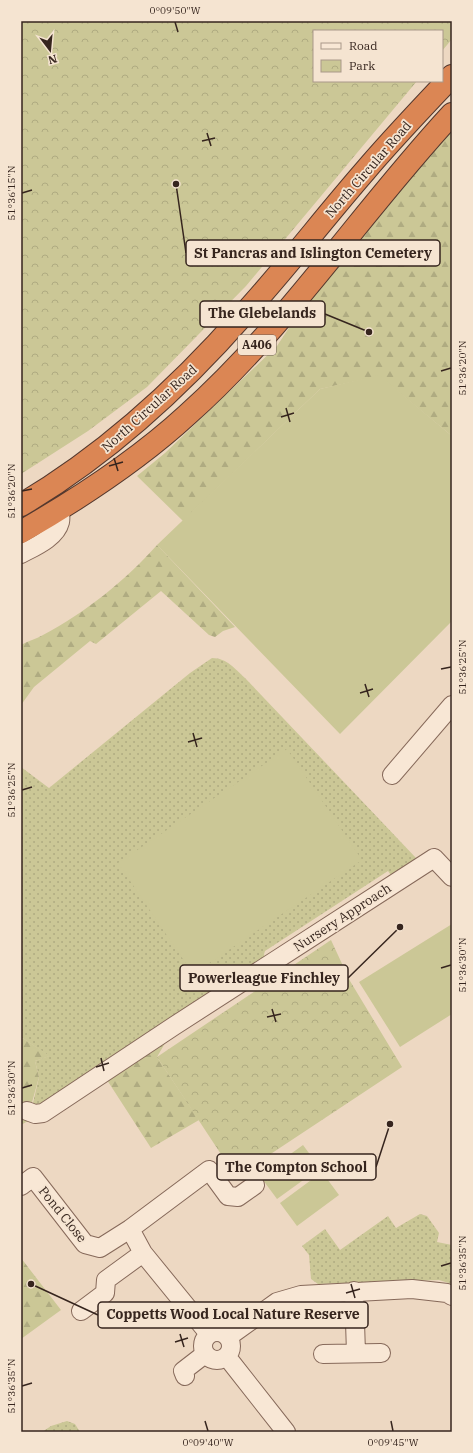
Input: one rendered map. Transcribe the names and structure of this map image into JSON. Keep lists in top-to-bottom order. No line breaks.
{"streets":{"highway":["North Circular Road","A406"],"street":["Nursery Approach","Pond Close"]},"places":["St Pancras and Islington Cemetery","The Glebelands","Powerleague Finchley","The Compton School","Coppetts Wood Local Nature Reserve"],"legend":["Road","Park"],"north":"bottom","coordinates":["0°09'50\"W","51°36'15\"N","51°36'20\"N","51°36'25\"N","51°36'30\"N","51°36'35\"N","0°09'40\"W","0°09'45\"W"]}
